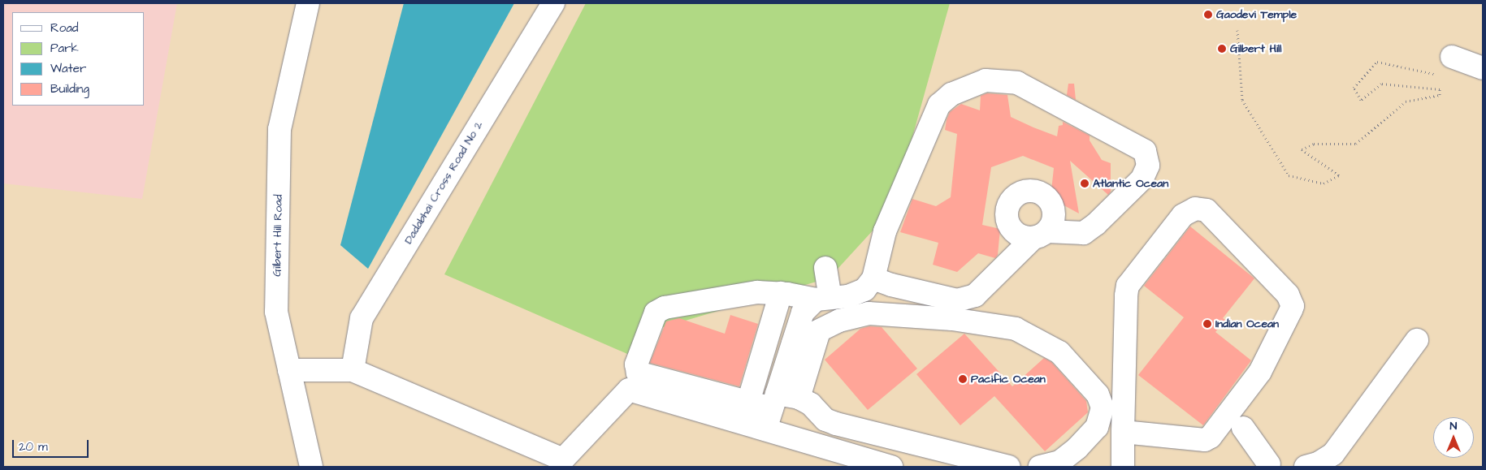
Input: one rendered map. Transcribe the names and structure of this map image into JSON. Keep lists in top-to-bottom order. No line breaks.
{"streets":{"street":["Dadabhai Cross Road No 2","Gilbert Hill Road"]},"places":["Gaodevi Temple","Gilbert Hill","Atlantic Ocean","Indian Ocean","Pacific Ocean"],"legend":["Road","Park","Water","Building"],"scale_bar":"20 m","north":"top"}
